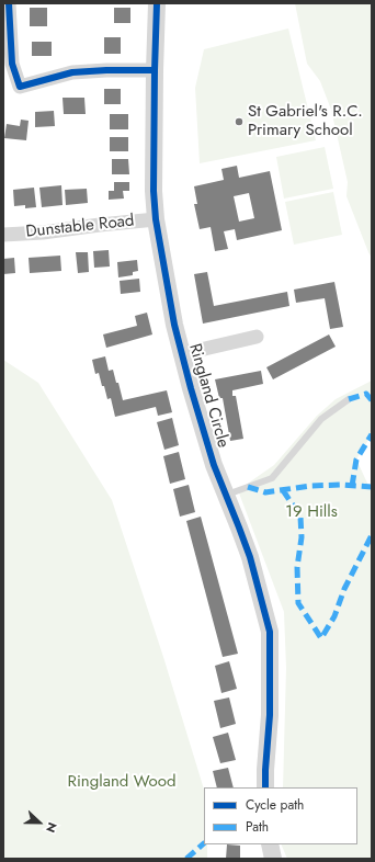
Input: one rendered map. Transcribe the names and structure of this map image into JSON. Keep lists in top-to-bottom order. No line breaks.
{"streets":{"street":["Dunstable Road","Ringland Circle"]},"crossings":[["Dunstable Road","Ringland Circle"]],"parks":["19 Hills","Ringland Wood"],"places":["St Gabriel's R.C. Primary School"],"legend":["Cycle path","Path"],"north":"right"}
